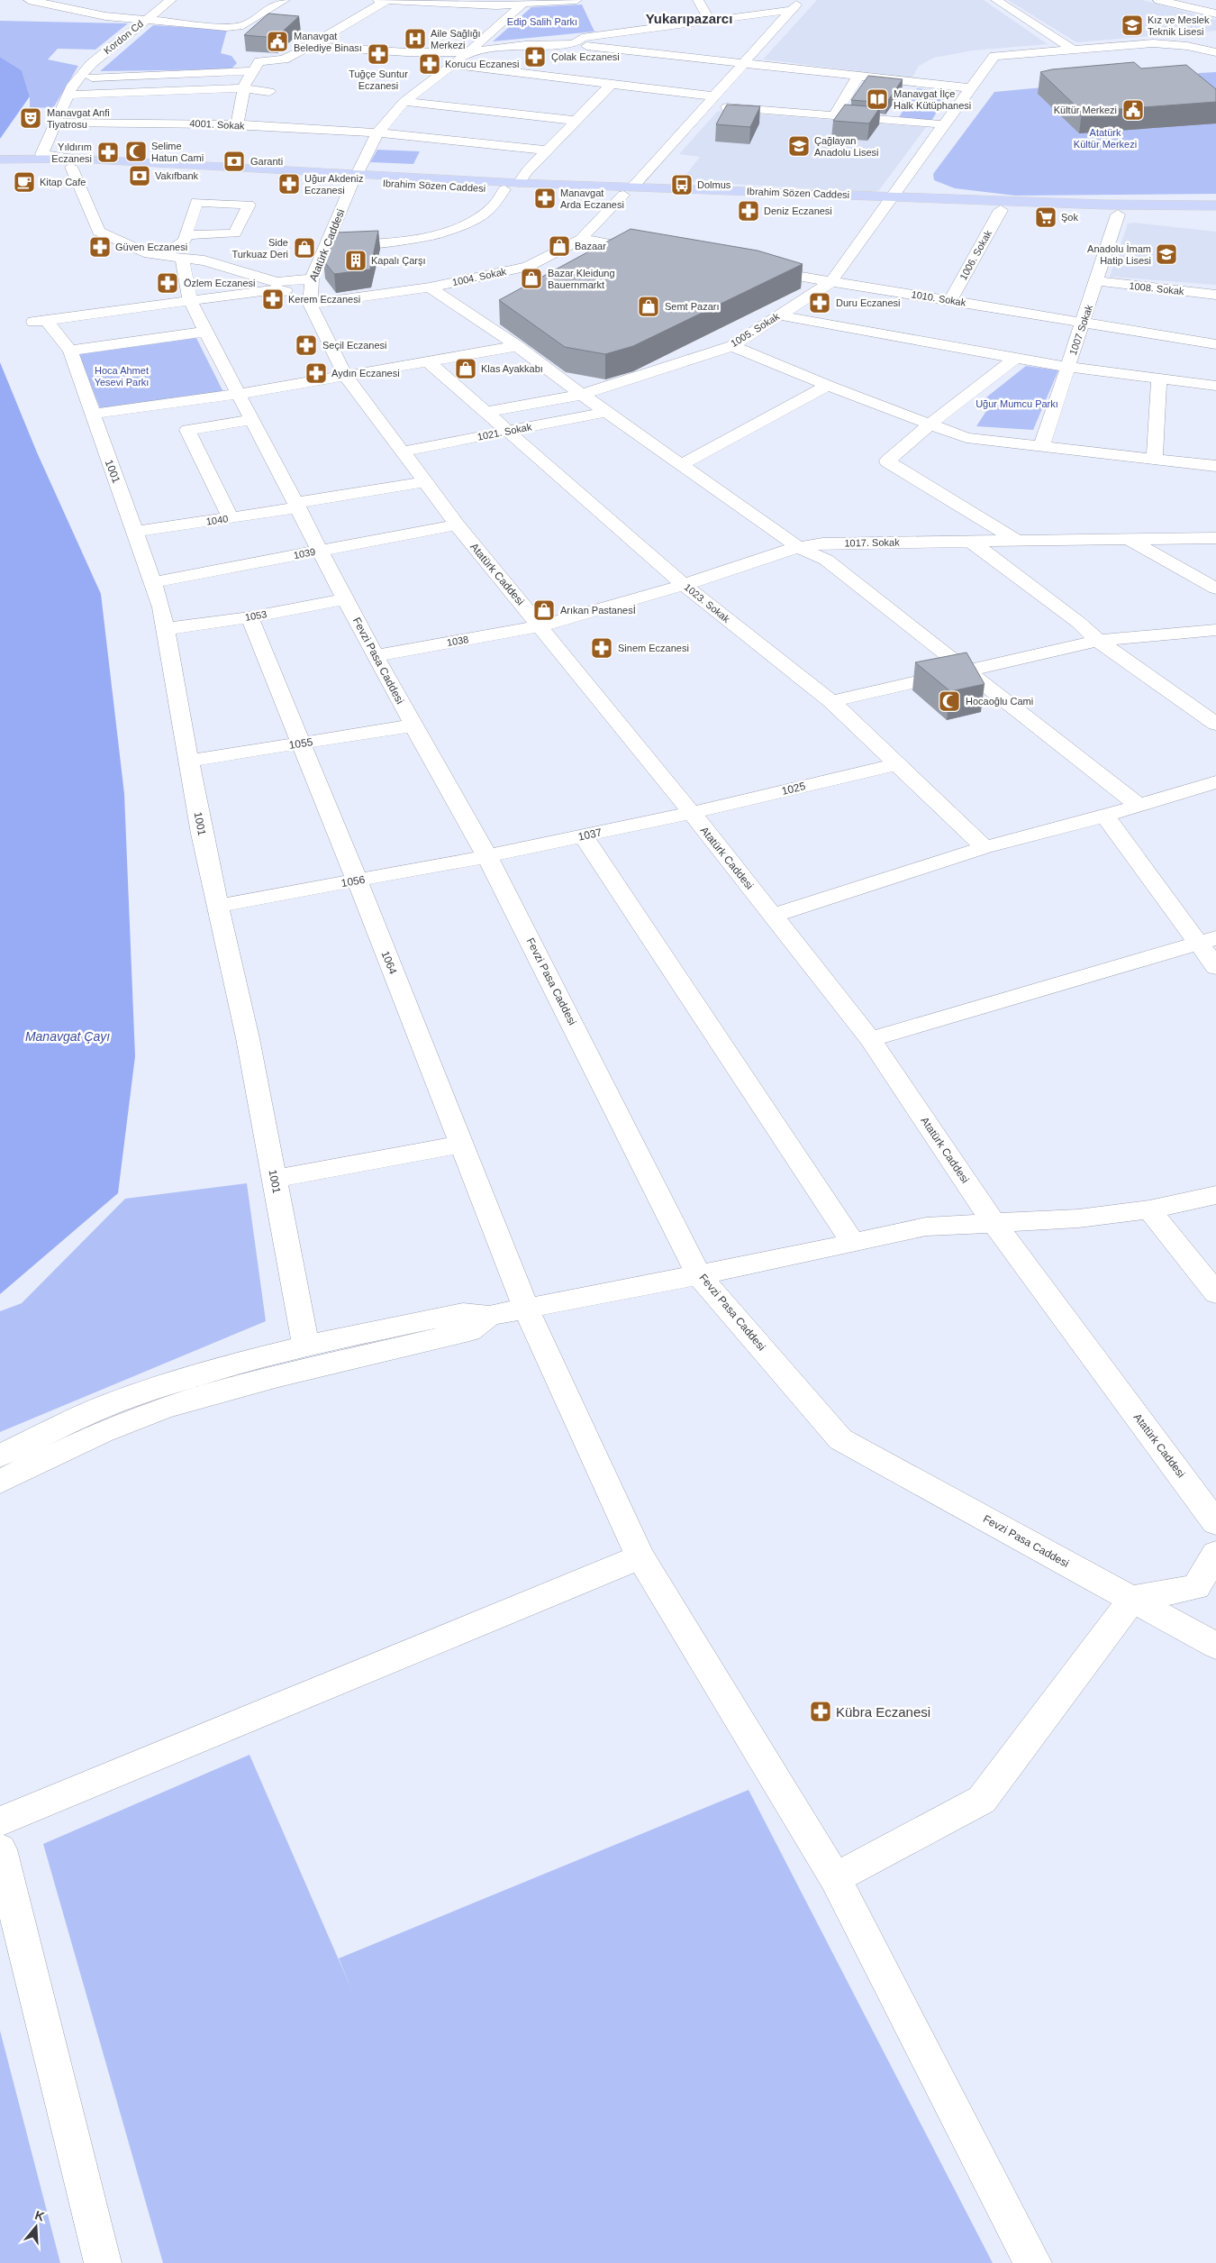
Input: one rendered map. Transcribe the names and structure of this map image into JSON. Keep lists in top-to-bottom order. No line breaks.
{"streets":{"main road":["Ibrahim Sözen Caddesi"],"street":["Kordon Cd","4001. Sokak","Atatürk Caddesi","1006. Sokak","1004. Sokak","1008. Sokak","1010. Sokak","1005. Sokak","1007 Sokak","1021. Sokak","1001","1040","1017. Sokak","1039","1023. Sokak","1053","1038","Fevzi Pasa Caddesi","1055","1025","1037","1056","1064"]},"crossings":[["Kordon Cd","4001. Sokak"],["Kordon Cd","Ibrahim Sözen Caddesi"],["4001. Sokak","Atatürk Caddesi"],["Ibrahim Sözen Caddesi","Atatürk Caddesi"],["Ibrahim Sözen Caddesi","1006. Sokak"],["Ibrahim Sözen Caddesi","1004. Sokak"],["Ibrahim Sözen Caddesi","1005. Sokak"],["Ibrahim Sözen Caddesi","1007 Sokak"],["Atatürk Caddesi","1004. Sokak"],["Atatürk Caddesi","1021. Sokak"],["Atatürk Caddesi","1040"],["Atatürk Caddesi","1017. Sokak"],["Atatürk Caddesi","1039"],["Atatürk Caddesi","1038"],["Atatürk Caddesi","1025"],["Atatürk Caddesi","1037"],["1006. Sokak","1010. Sokak"],["1004. Sokak","1001"],["1004. Sokak","Fevzi Pasa Caddesi"],["1008. Sokak","1007 Sokak"],["1010. Sokak","1005. Sokak"],["1010. Sokak","1007 Sokak"],["1005. Sokak","1023. Sokak"],["1021. Sokak","1023. Sokak"],["1001","1040"],["1001","1039"],["1001","1053"],["1001","1055"],["1001","1056"],["1040","Fevzi Pasa Caddesi"],["1017. Sokak","1023. Sokak"],["1017. Sokak","1038"],["1039","Fevzi Pasa Caddesi"],["1023. Sokak","1025"],["1053","Fevzi Pasa Caddesi"],["1053","1064"],["1038","Fevzi Pasa Caddesi"],["Fevzi Pasa Caddesi","1055"],["Fevzi Pasa Caddesi","1037"],["Fevzi Pasa Caddesi","1056"],["1055","1064"],["1025","1037"],["1037","1056"],["1056","1064"]],"districts":["Yukarıpazarcı"],"water":["Manavgat Çayı"],"parks":["Edip Salih Parkı","Atatürk Kültür Merkezi","Hoca Ahmet Yesevi Parkı","Uğur Mumcu Parkı"],"places":{"school or university":["Kız ve Meslek Teknik Lisesi","Çağlayan Anadolu Lisesi","Anadolu İmam Hatip Lisesi"],"hospital":["Aile Sağlığı Merkezi"],"public building":["Manavgat Belediye Binası","Kültür Merkezi"],"pharmacy":["Tuğçe Suntur Eczanesi","Çolak Eczanesi","Korucu Eczanesi","Yıldırım Eczanesi","Uğur Akdeniz Eczanesi","Manavgat Arda Eczanesi","Deniz Eczanesi","Güven Eczanesi","Özlem Eczanesi","Kerem Eczanesi","Duru Eczanesi","Seçil Eczanesi","Aydın Eczanesi","Sinem Eczanesi","Kübra Eczanesi"],"library":["Manavgat İlçe Halk Kütüphanesi"],"theatre":["Manavgat Anfi Tiyatrosu"],"mosque":["Selime Hatun Cami","Hocaoğlu Cami"],"bank":["Garanti","Vakıfbank"],"cafe":["Kitap Cafe"],"bus stop":["Dolmus"],"supermarket":["Şok"],"shop":["Bazaar","Side Turkuaz Deri","Bazar Kleidung Bauernmarkt","Semt Pazarı","Klas Ayakkabı","Arıkan Pastanesİ"],"building":["Kapalı Çarşı"]},"north":"top"}
